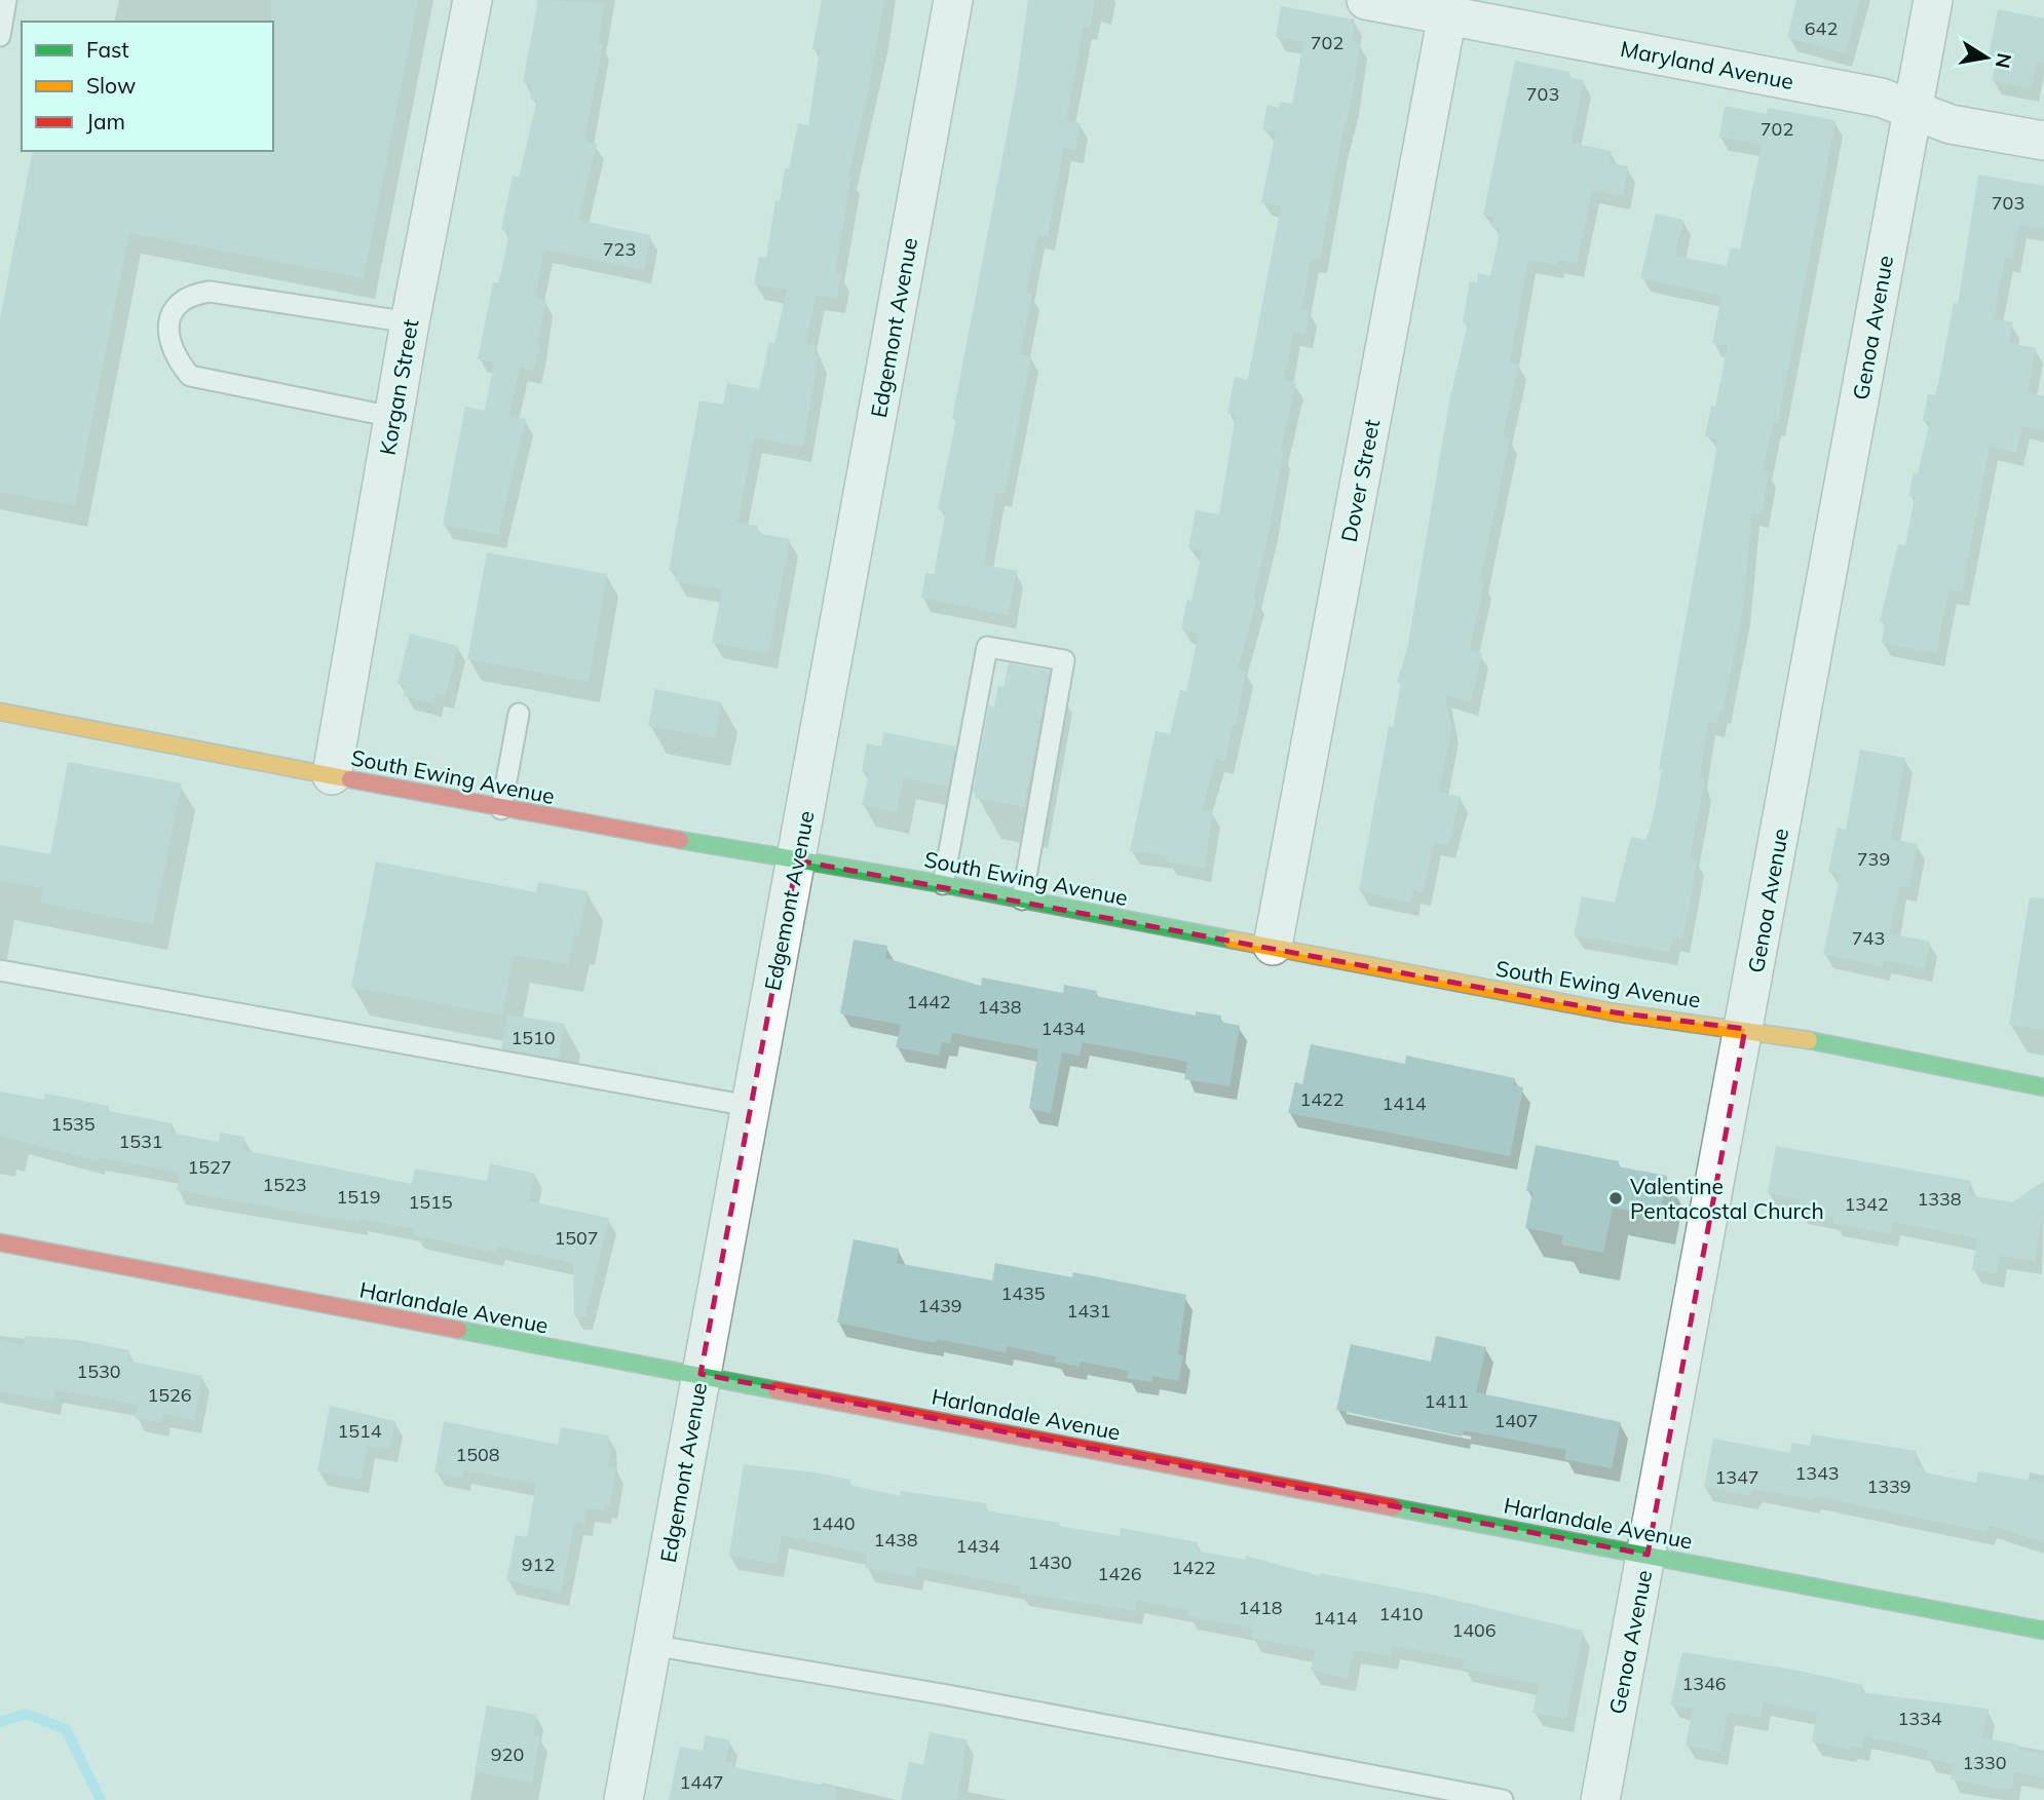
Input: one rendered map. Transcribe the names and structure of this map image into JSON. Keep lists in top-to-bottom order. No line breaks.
{"streets":{"street":["Maryland Avenue","Edgemont Avenue","Genoa Avenue","Korgan Street","Dover Street","South Ewing Avenue","Harlandale Avenue"]},"crossings":[["Maryland Avenue","Genoa Avenue"],["Maryland Avenue","Dover Street"],["Edgemont Avenue","South Ewing Avenue"],["Edgemont Avenue","Harlandale Avenue"],["Genoa Avenue","South Ewing Avenue"],["Genoa Avenue","Harlandale Avenue"],["Korgan Street","South Ewing Avenue"],["Dover Street","South Ewing Avenue"]],"places":["Valentine Pentacostal Church"],"house_numbers":["642","702","703","702","703","723","739","743","1442","1438","1434","1510","1422","1414","1535","1531","1527","1523","1519","1338","1515","1342","1507","1435","1439","1431","1530","1526","1411","1407","1514","1508","1343","1347","1339","1440","1438","1434","1430","912","1422","1426","1418","1410","1414","1406","1346","1334","920","1330","1447"],"legend":["Fast","Slow","Jam"],"north":"right"}
